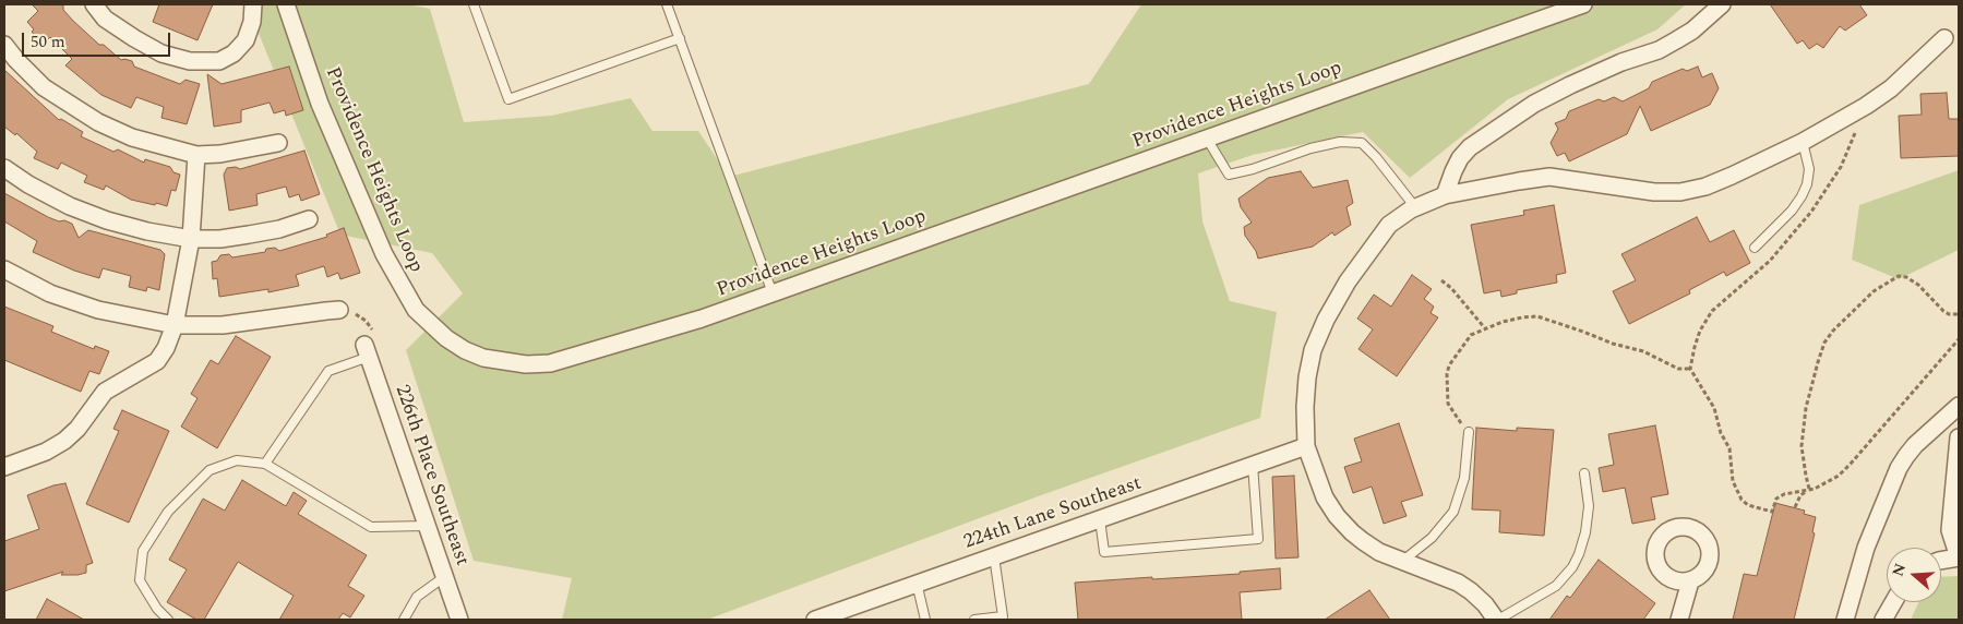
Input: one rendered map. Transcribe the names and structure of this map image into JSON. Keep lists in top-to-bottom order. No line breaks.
{"streets":{"street":["Providence Heights Loop","226th Place Southeast","224th Lane Southeast"]},"scale_bar":"50 m","north":"left"}
